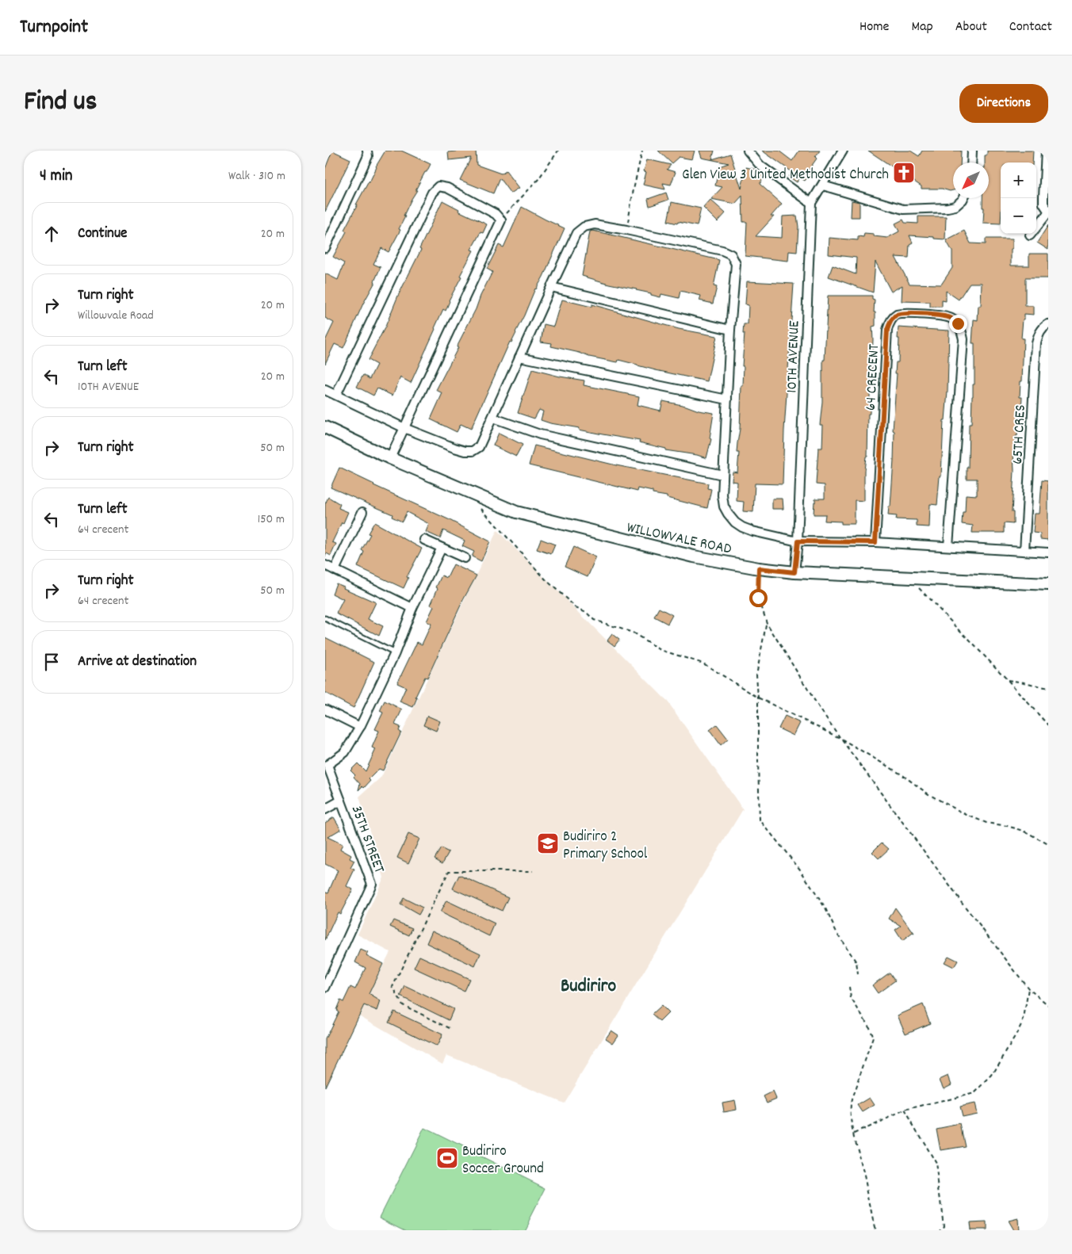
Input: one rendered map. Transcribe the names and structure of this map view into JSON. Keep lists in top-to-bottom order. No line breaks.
{"streets":{"street":["10TH AVENUE","64 CRECENT","65TH CRES","WILLOWVALE ROAD","35TH STREET"]},"crossings":[["10TH AVENUE","WILLOWVALE ROAD"]],"districts":["Budiriro"],"places":{"church":["Glen View 3 United Methodist Church"],"school or university":["Budiriro 2 Primary School"],"sports":["Budiriro Soccer Ground"]},"north":"bottom left","page":{"header":"Turnpoint","nav":["Home","Map","About","Contact"],"title":"Find us","buttons":"Directions","heading":["4 min","Walk · 310 m"],"map_buttons":["+","−"],"list":[["Continue","20 m"],["Turn right","Willowvale Road","20 m"],["Turn left","10TH AVENUE","20 m"],["Turn right","50 m"],["Turn left","64 crecent","150 m"],["Turn right","64 crecent","50 m"],"Arrive at destination"]}}
